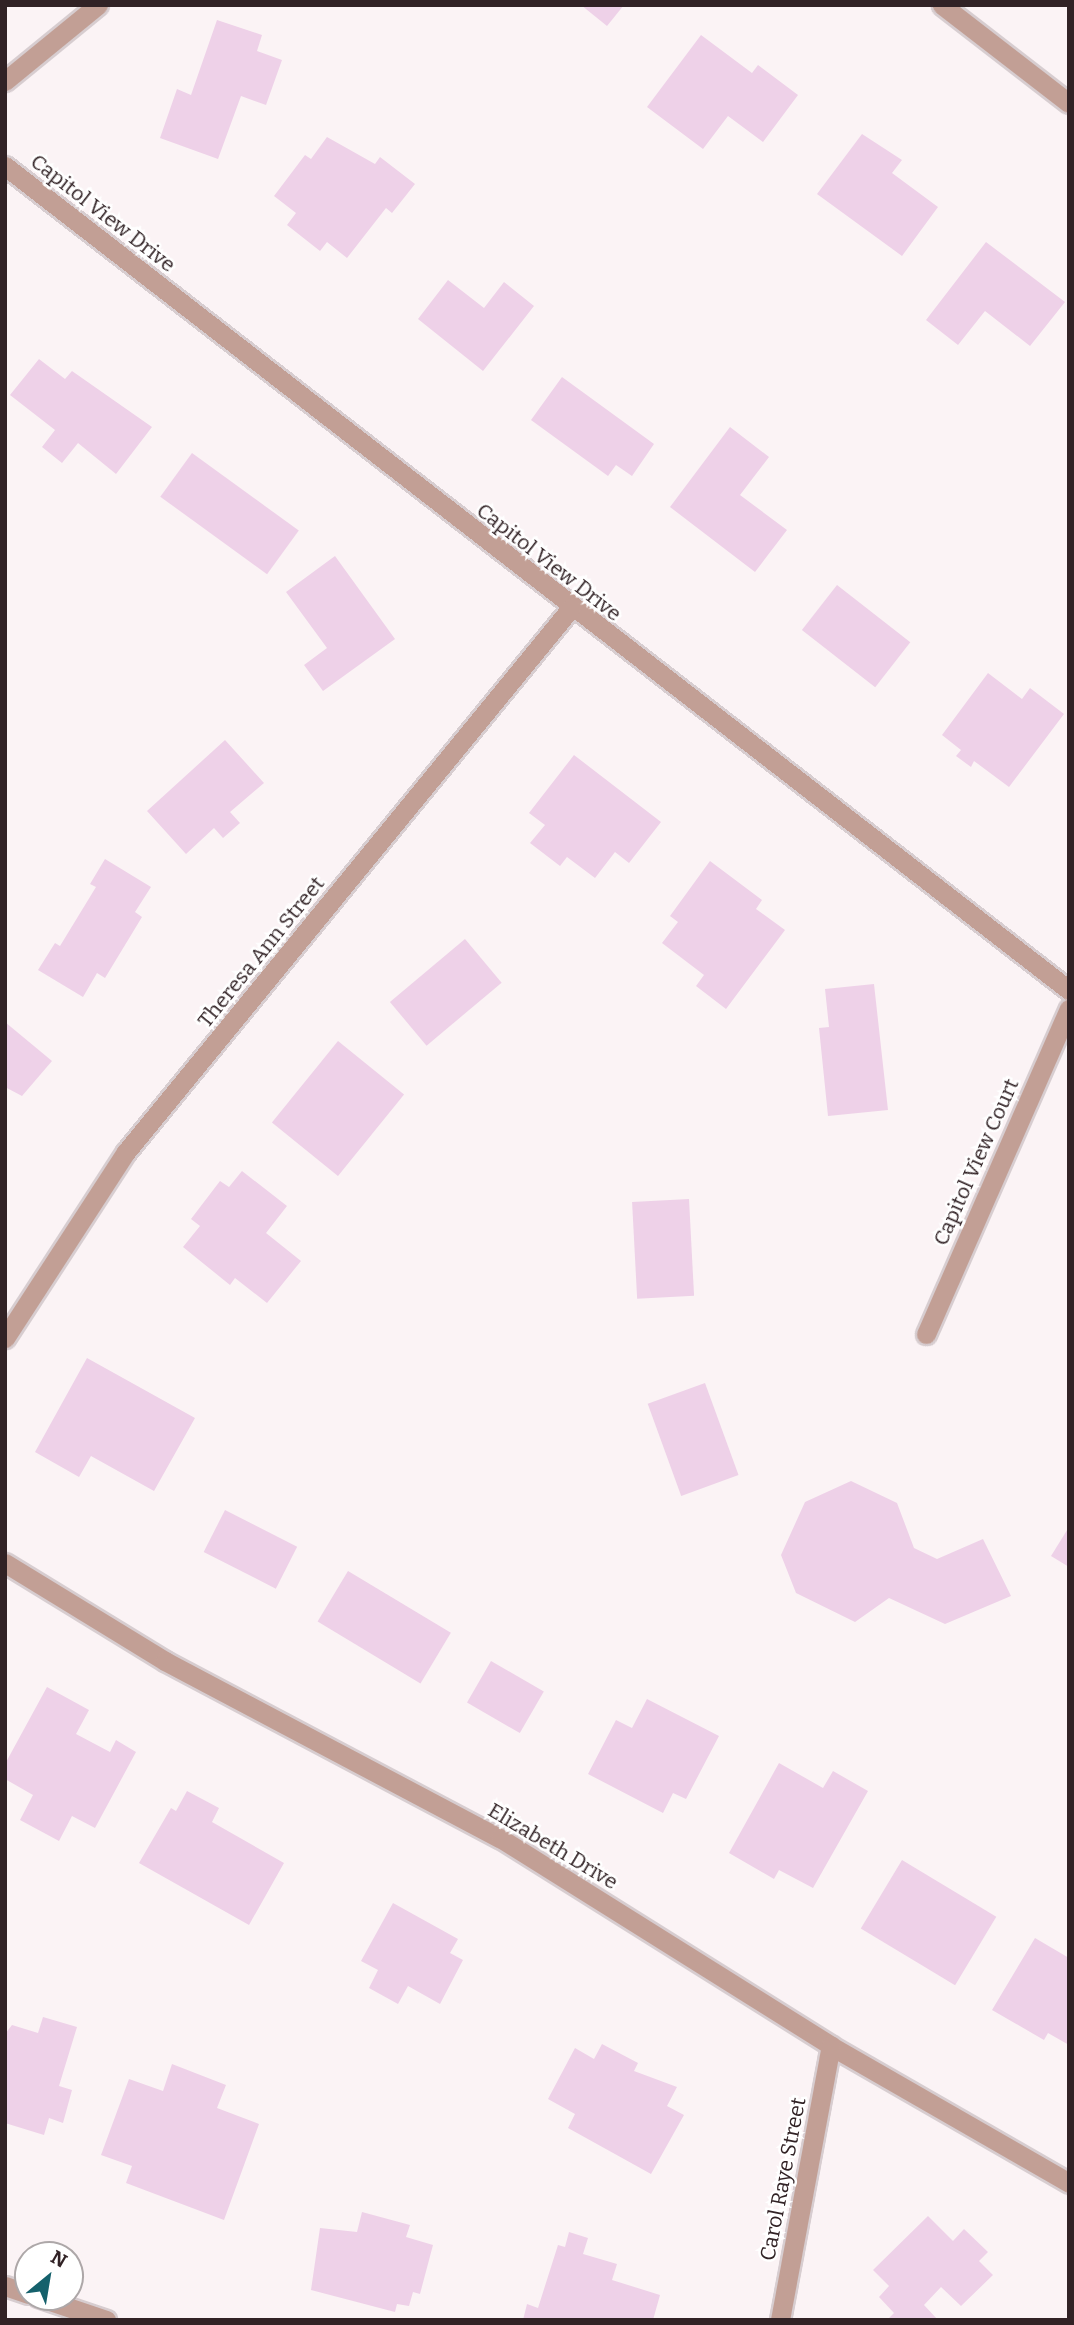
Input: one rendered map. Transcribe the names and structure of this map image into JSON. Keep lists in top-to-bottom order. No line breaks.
{"streets":{"street":["Capitol View Drive","Theresa Ann Street","Capitol View Court","Elizabeth Drive","Carol Raye Street"]},"crossings":[["Capitol View Drive","Theresa Ann Street"],["Elizabeth Drive","Carol Raye Street"]],"north":"top right"}
